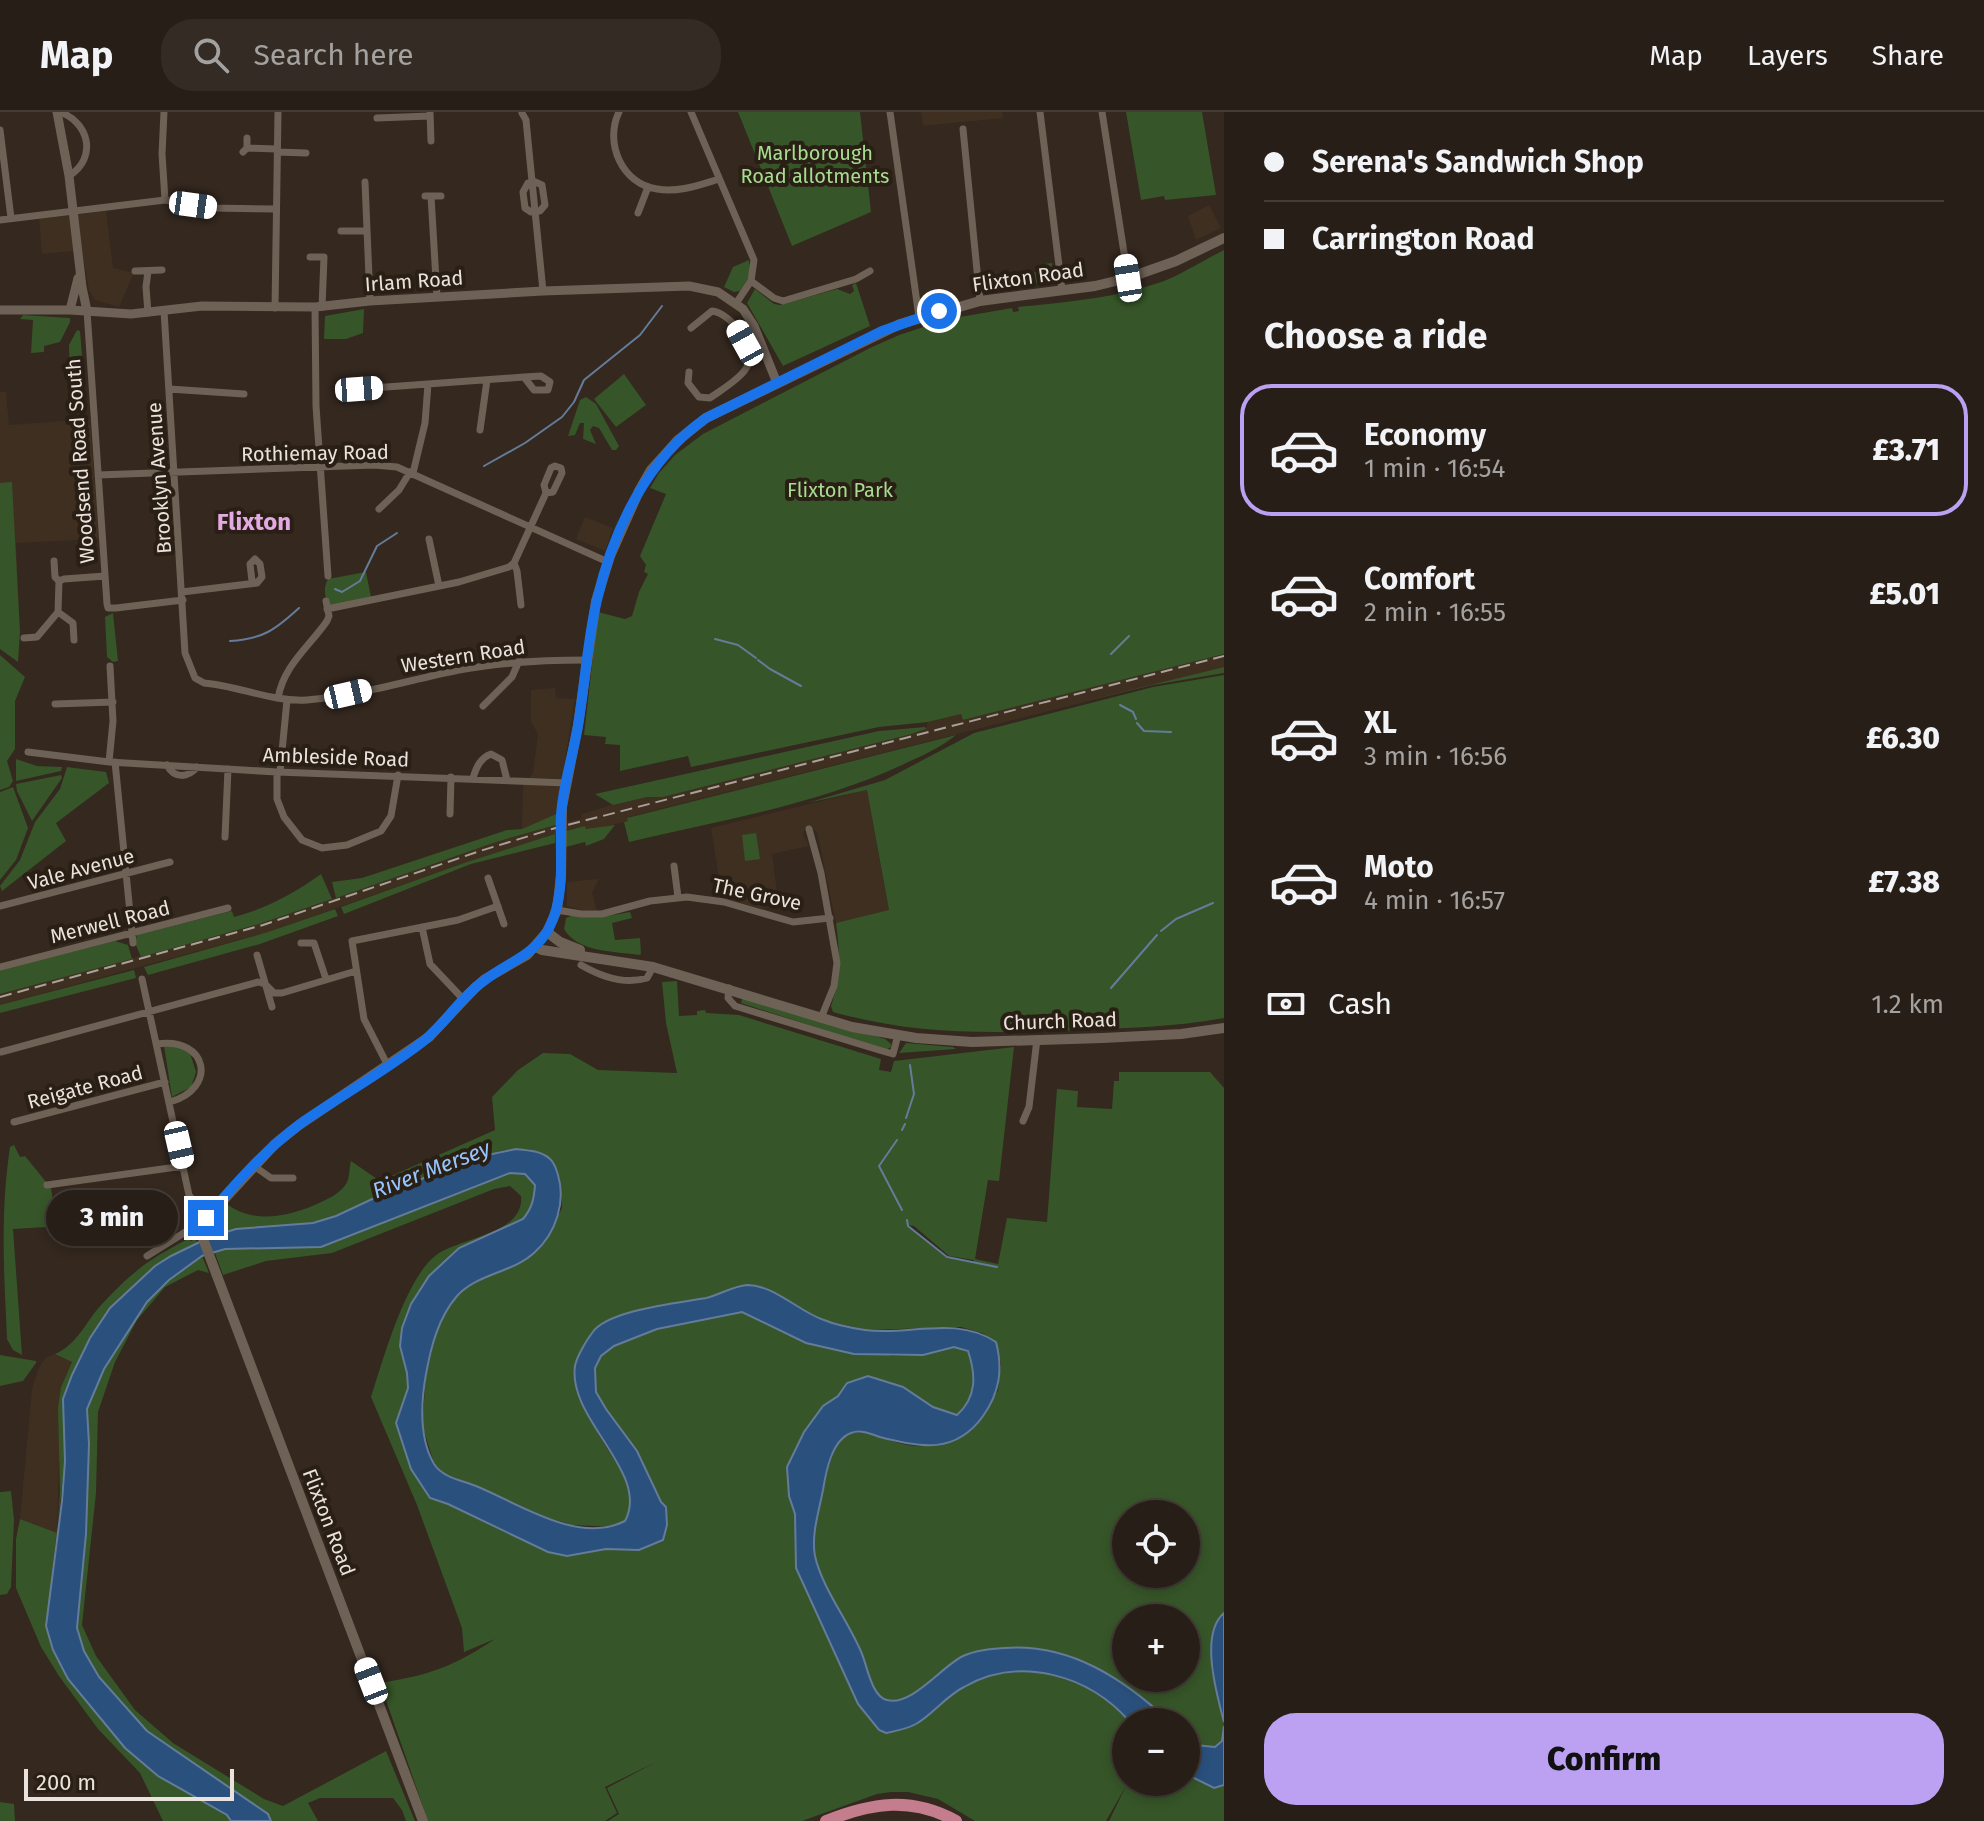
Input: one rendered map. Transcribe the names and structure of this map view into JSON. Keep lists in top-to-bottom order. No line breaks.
{"streets":{"main road":["Flixton Road","Church Road"],"street":["Irlam Road","Rothiemay Road","Woodsend Road South","Brooklyn Avenue","Western Road","Ambleside Road","Vale Avenue","The Grove","Merwell Road","Reigate Road"]},"crossings":[["Flixton Road","Rothiemay Road"],["Flixton Road","Western Road"],["Flixton Road","Ambleside Road"],["Flixton Road","The Grove"],["Irlam Road","Woodsend Road South"],["Irlam Road","Brooklyn Avenue"],["Rothiemay Road","Woodsend Road South"],["Rothiemay Road","Brooklyn Avenue"],["Woodsend Road South","Brooklyn Avenue"],["Brooklyn Avenue","Western Road"],["The Grove","Church Road"]],"districts":["Flixton"],"water":["River Mersey"],"parks":["Marlborough Road allotments","Flixton Park"],"scale_bar":"200 m","page":{"header":"Map","search":"Search here","nav":["Map","Layers","Share"],"banner":["Serena's Sandwich Shop","Carrington Road"],"heading":"Choose a ride","list":[{"name":"Economy","note":"1 min · 16:54","value":"£3.71"},{"name":"Comfort","note":"2 min · 16:55","value":"£5.01"},{"name":"XL","note":"3 min · 16:56","value":"£6.30"},{"name":"Moto","note":"4 min · 16:57","value":"£7.38"}],"pay":["Cash","1.2 km"],"bubble":"3 min","map_buttons":["+","−"],"buttons":"Confirm","scale":"200 m"}}
